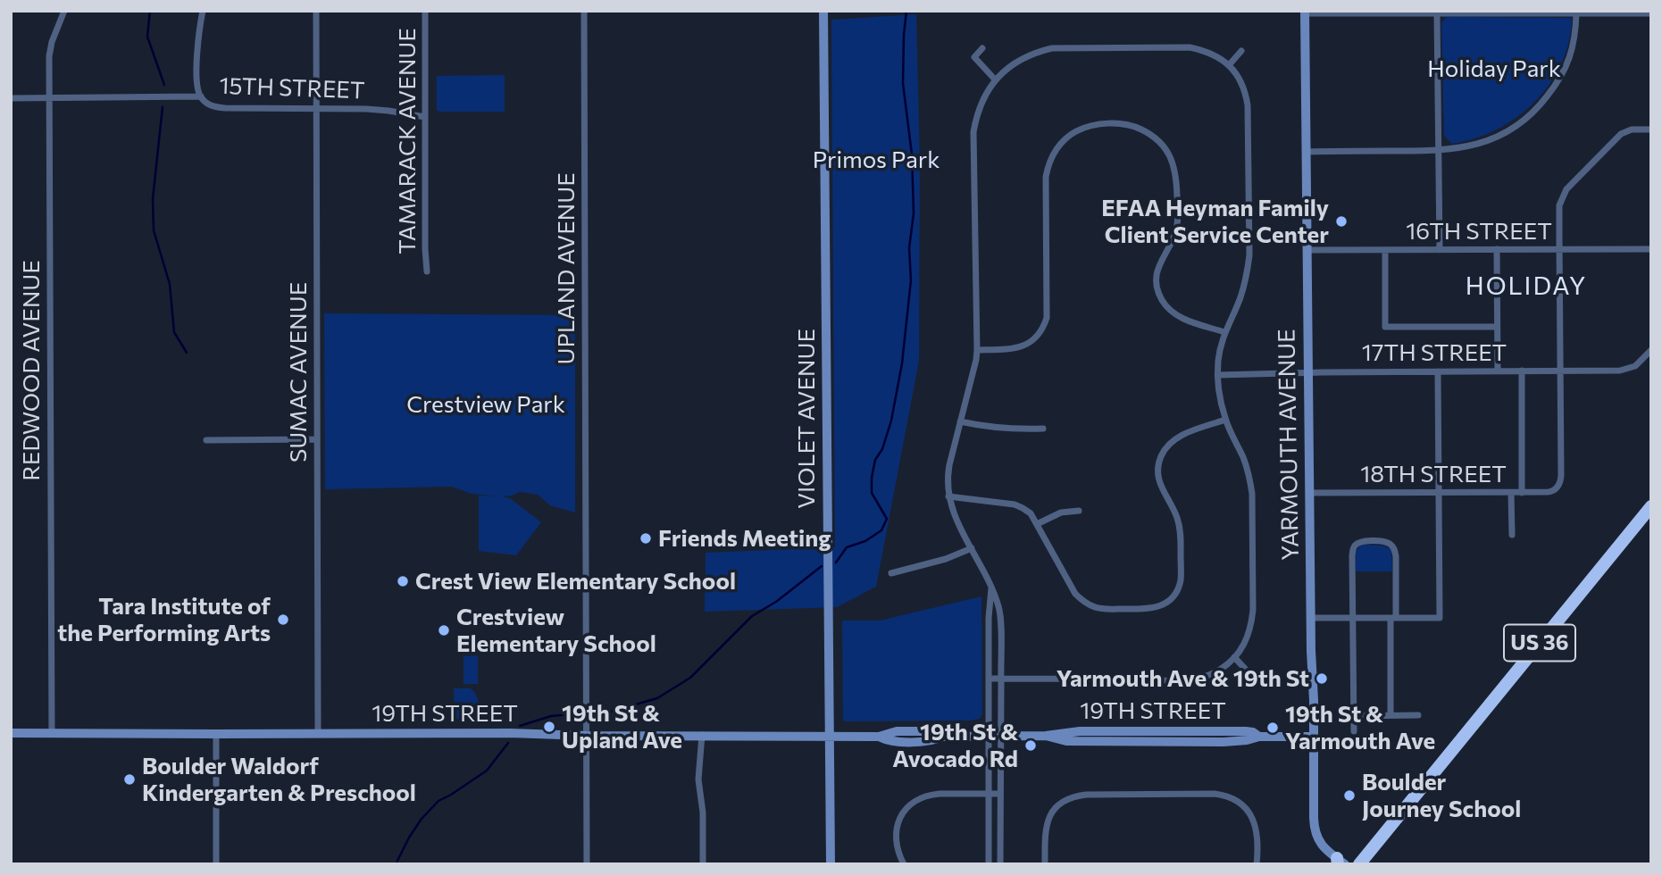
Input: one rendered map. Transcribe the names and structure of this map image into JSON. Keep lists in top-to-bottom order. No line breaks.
{"streets":{"highway":["US 36"],"street":["15TH STREET","TAMARACK AVENUE","16TH STREET","UPLAND AVENUE","17TH STREET","REDWOOD AVENUE","SUMAC AVENUE","VIOLET AVENUE","YARMOUTH AVENUE","18TH STREET","19TH STREET"]},"crossings":[["15TH STREET","TAMARACK AVENUE"],["15TH STREET","REDWOOD AVENUE"],["15TH STREET","SUMAC AVENUE"],["16TH STREET","YARMOUTH AVENUE"],["UPLAND AVENUE","19TH STREET"],["17TH STREET","YARMOUTH AVENUE"],["17TH STREET","18TH STREET"],["REDWOOD AVENUE","19TH STREET"],["SUMAC AVENUE","19TH STREET"],["VIOLET AVENUE","19TH STREET"],["YARMOUTH AVENUE","18TH STREET"],["YARMOUTH AVENUE","19TH STREET"]],"districts":["HOLIDAY"],"parks":["Holiday Park","Primos Park","Crestview Park"],"places":["EFAA Heyman Family Client Service Center","Friends Meeting","Crest View Elementary School","Tara Institute of the Performing Arts","Crestview Elementary School","Yarmouth Ave & 19th St","19th St & Upland Ave","19th St & Yarmouth Ave","19th St & Avocado Rd","Boulder Waldorf Kindergarten & Preschool","Boulder Journey School"]}
